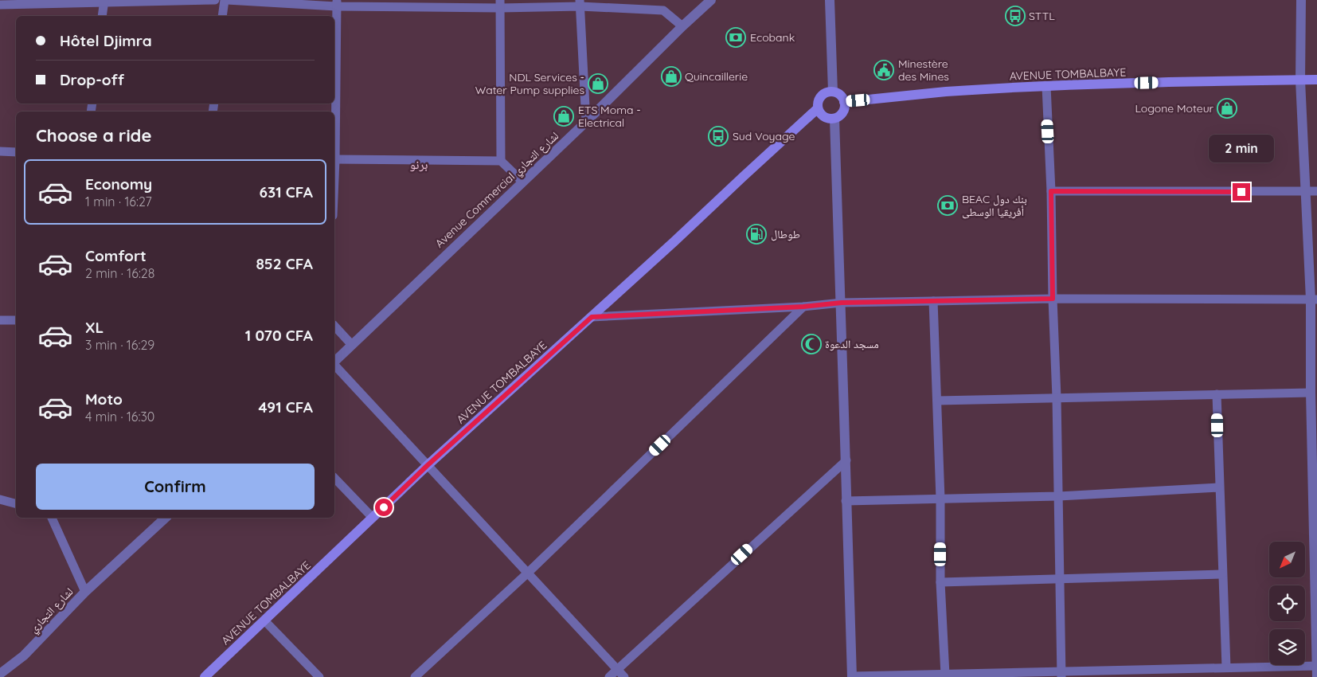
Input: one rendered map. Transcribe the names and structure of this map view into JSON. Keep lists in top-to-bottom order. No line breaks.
{"streets":{"main road":["AVENUE TOMBALBAYE"],"street":["Avenue Commercial لشارع التجاري","لشارع التجاري"]},"districts":["برنو"],"places":{"bus stop":["STTL","Sud Voyage"],"bank":["Ecobank","BEAC بنك دول أفريقيا الوسطى"],"public building":["Minestère des Mines"],"shop":["Quincaillerie","NDL Services - Water Pump supplies","Logone Moteur","ETS Moma - Electrical"],"fuel station":["طوطال"],"mosque":["مسجد الدعوة"]},"north":"bottom left","page":{"banner":["Hôtel Djimra","Drop-off"],"heading":"Choose a ride","bubble":"2 min","list":[{"name":"Economy","note":"1 min · 16:27","value":"631 CFA"},{"name":"Comfort","note":"2 min · 16:28","value":"852 CFA"},{"name":"XL","note":"3 min · 16:29","value":"1 070 CFA"},{"name":"Moto","note":"4 min · 16:30","value":"491 CFA"}],"buttons":"Confirm"}}
